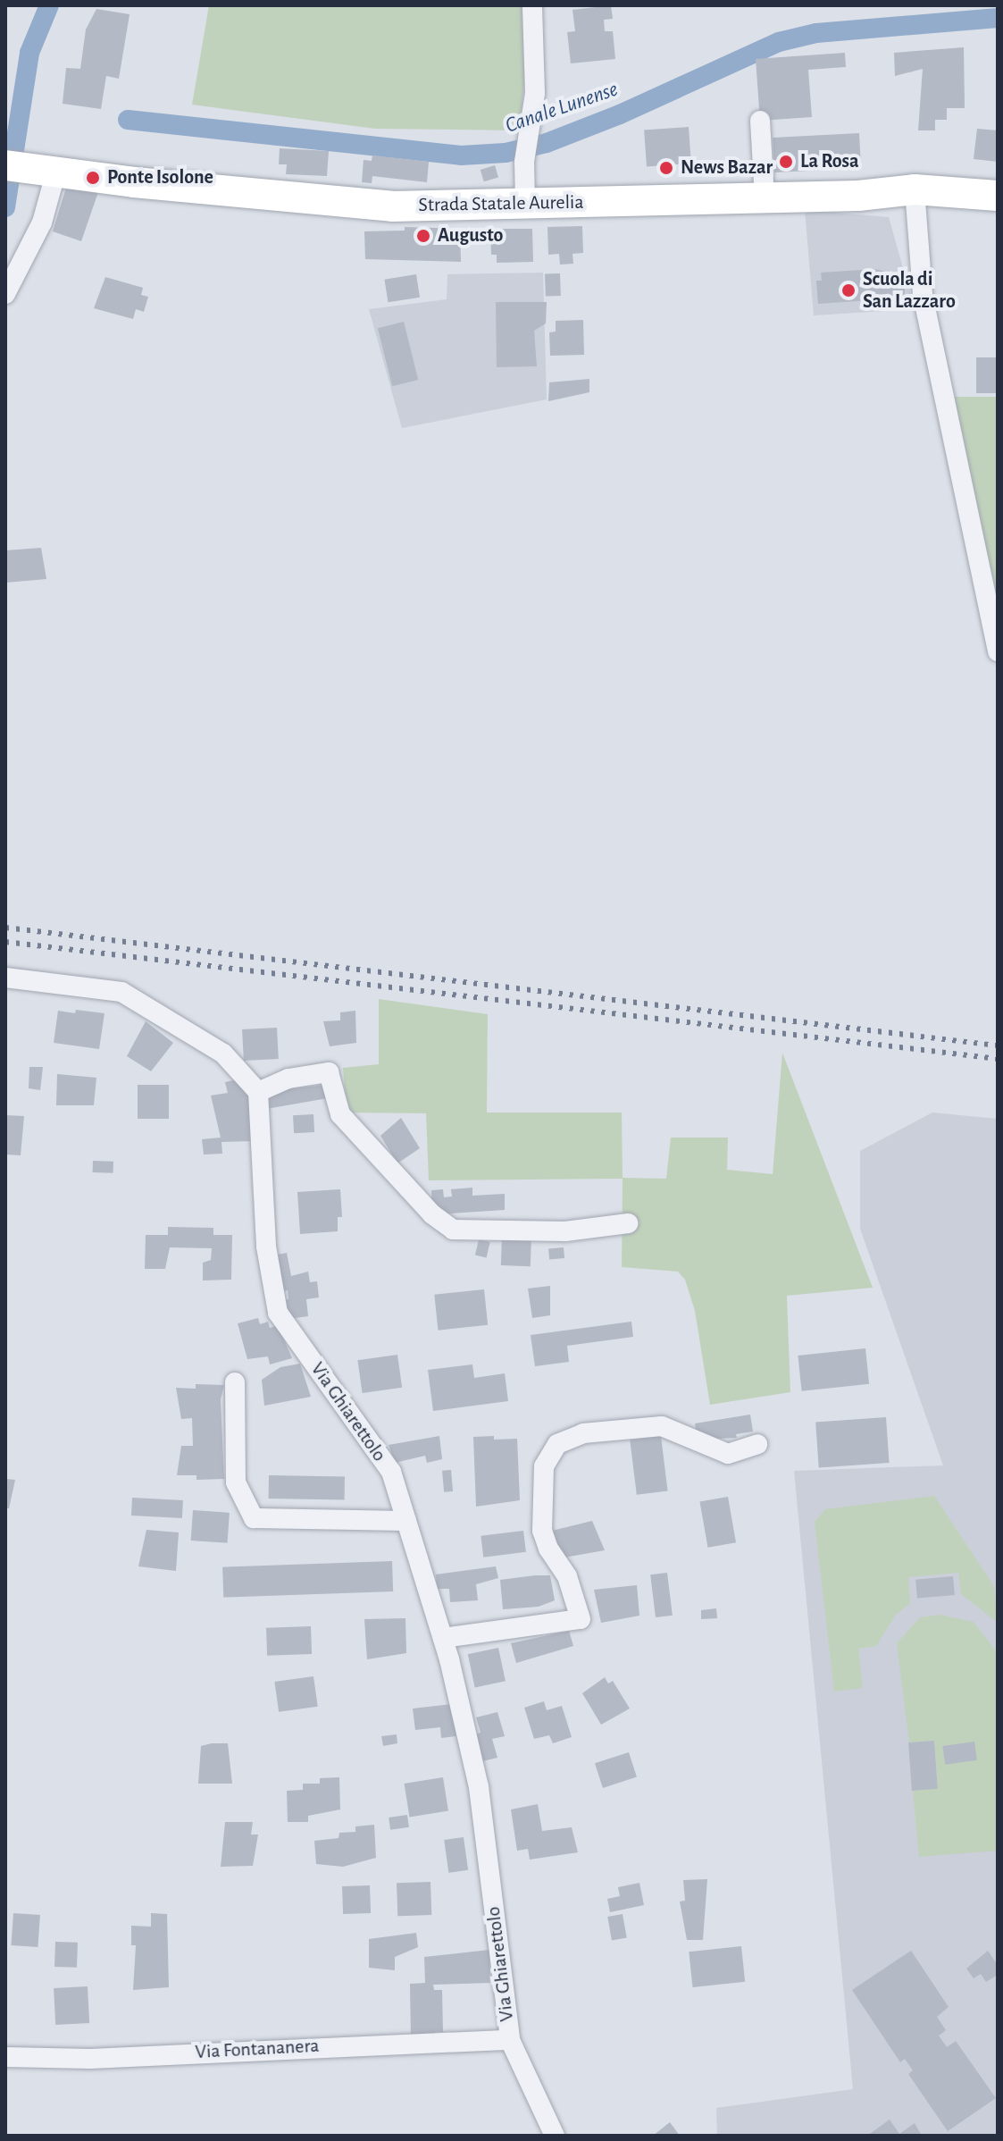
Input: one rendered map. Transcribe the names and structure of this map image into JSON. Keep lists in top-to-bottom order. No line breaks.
{"streets":{"main road":["Strada Statale Aurelia"],"street":["Via Ghiarettolo","Via Fontananera"]},"crossings":[["Via Ghiarettolo","Via Fontananera"]],"water":["Canale Lunense"],"places":["La Rosa","News Bazar","Ponte Isolone","Augusto","Scuola di San Lazzaro"]}
